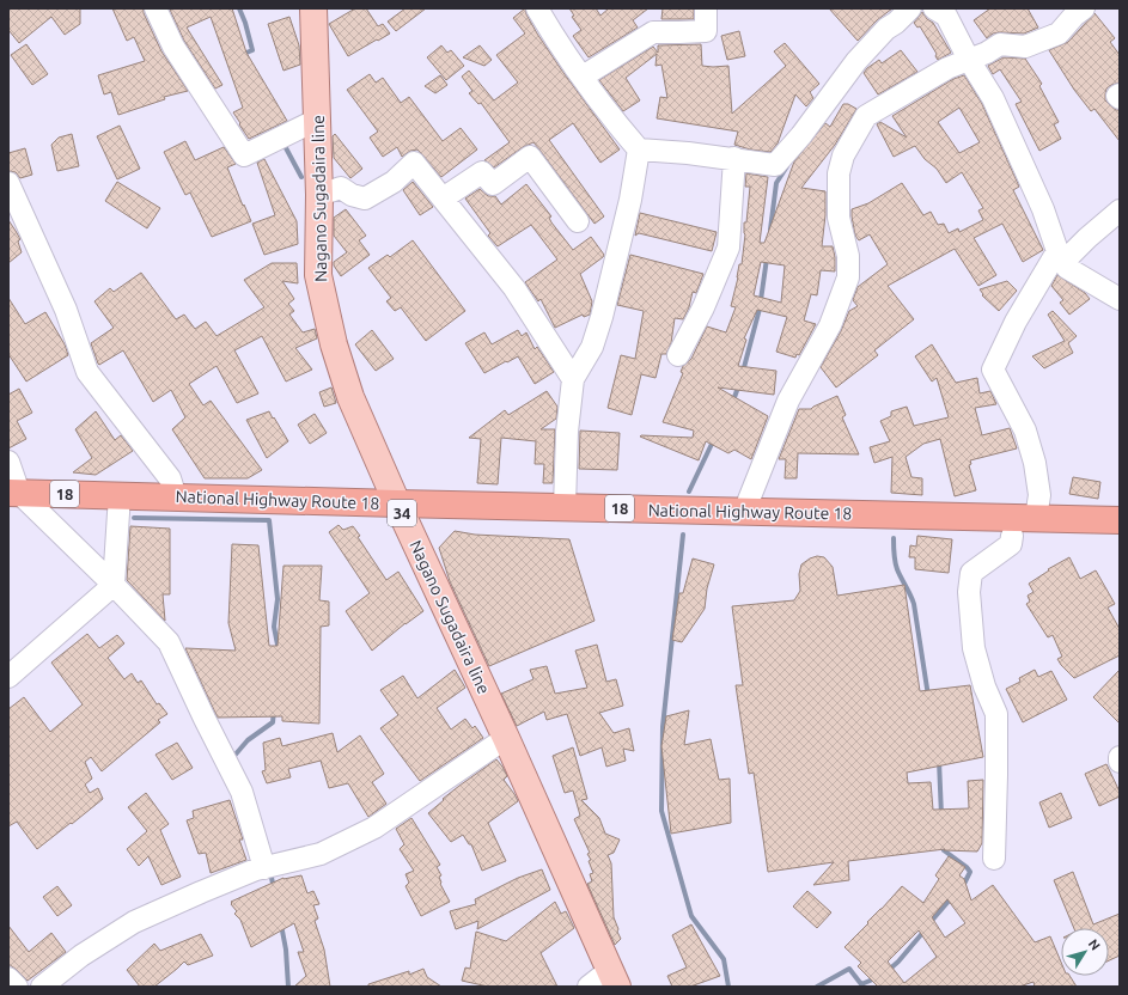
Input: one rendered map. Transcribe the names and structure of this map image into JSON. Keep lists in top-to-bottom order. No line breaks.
{"streets":{"highway":["18","National Highway Route 18"],"main road":["Nagano Sugadaira line","34"]},"crossings":[["Nagano Sugadaira line","National Highway Route 18"]],"north":"top right"}
